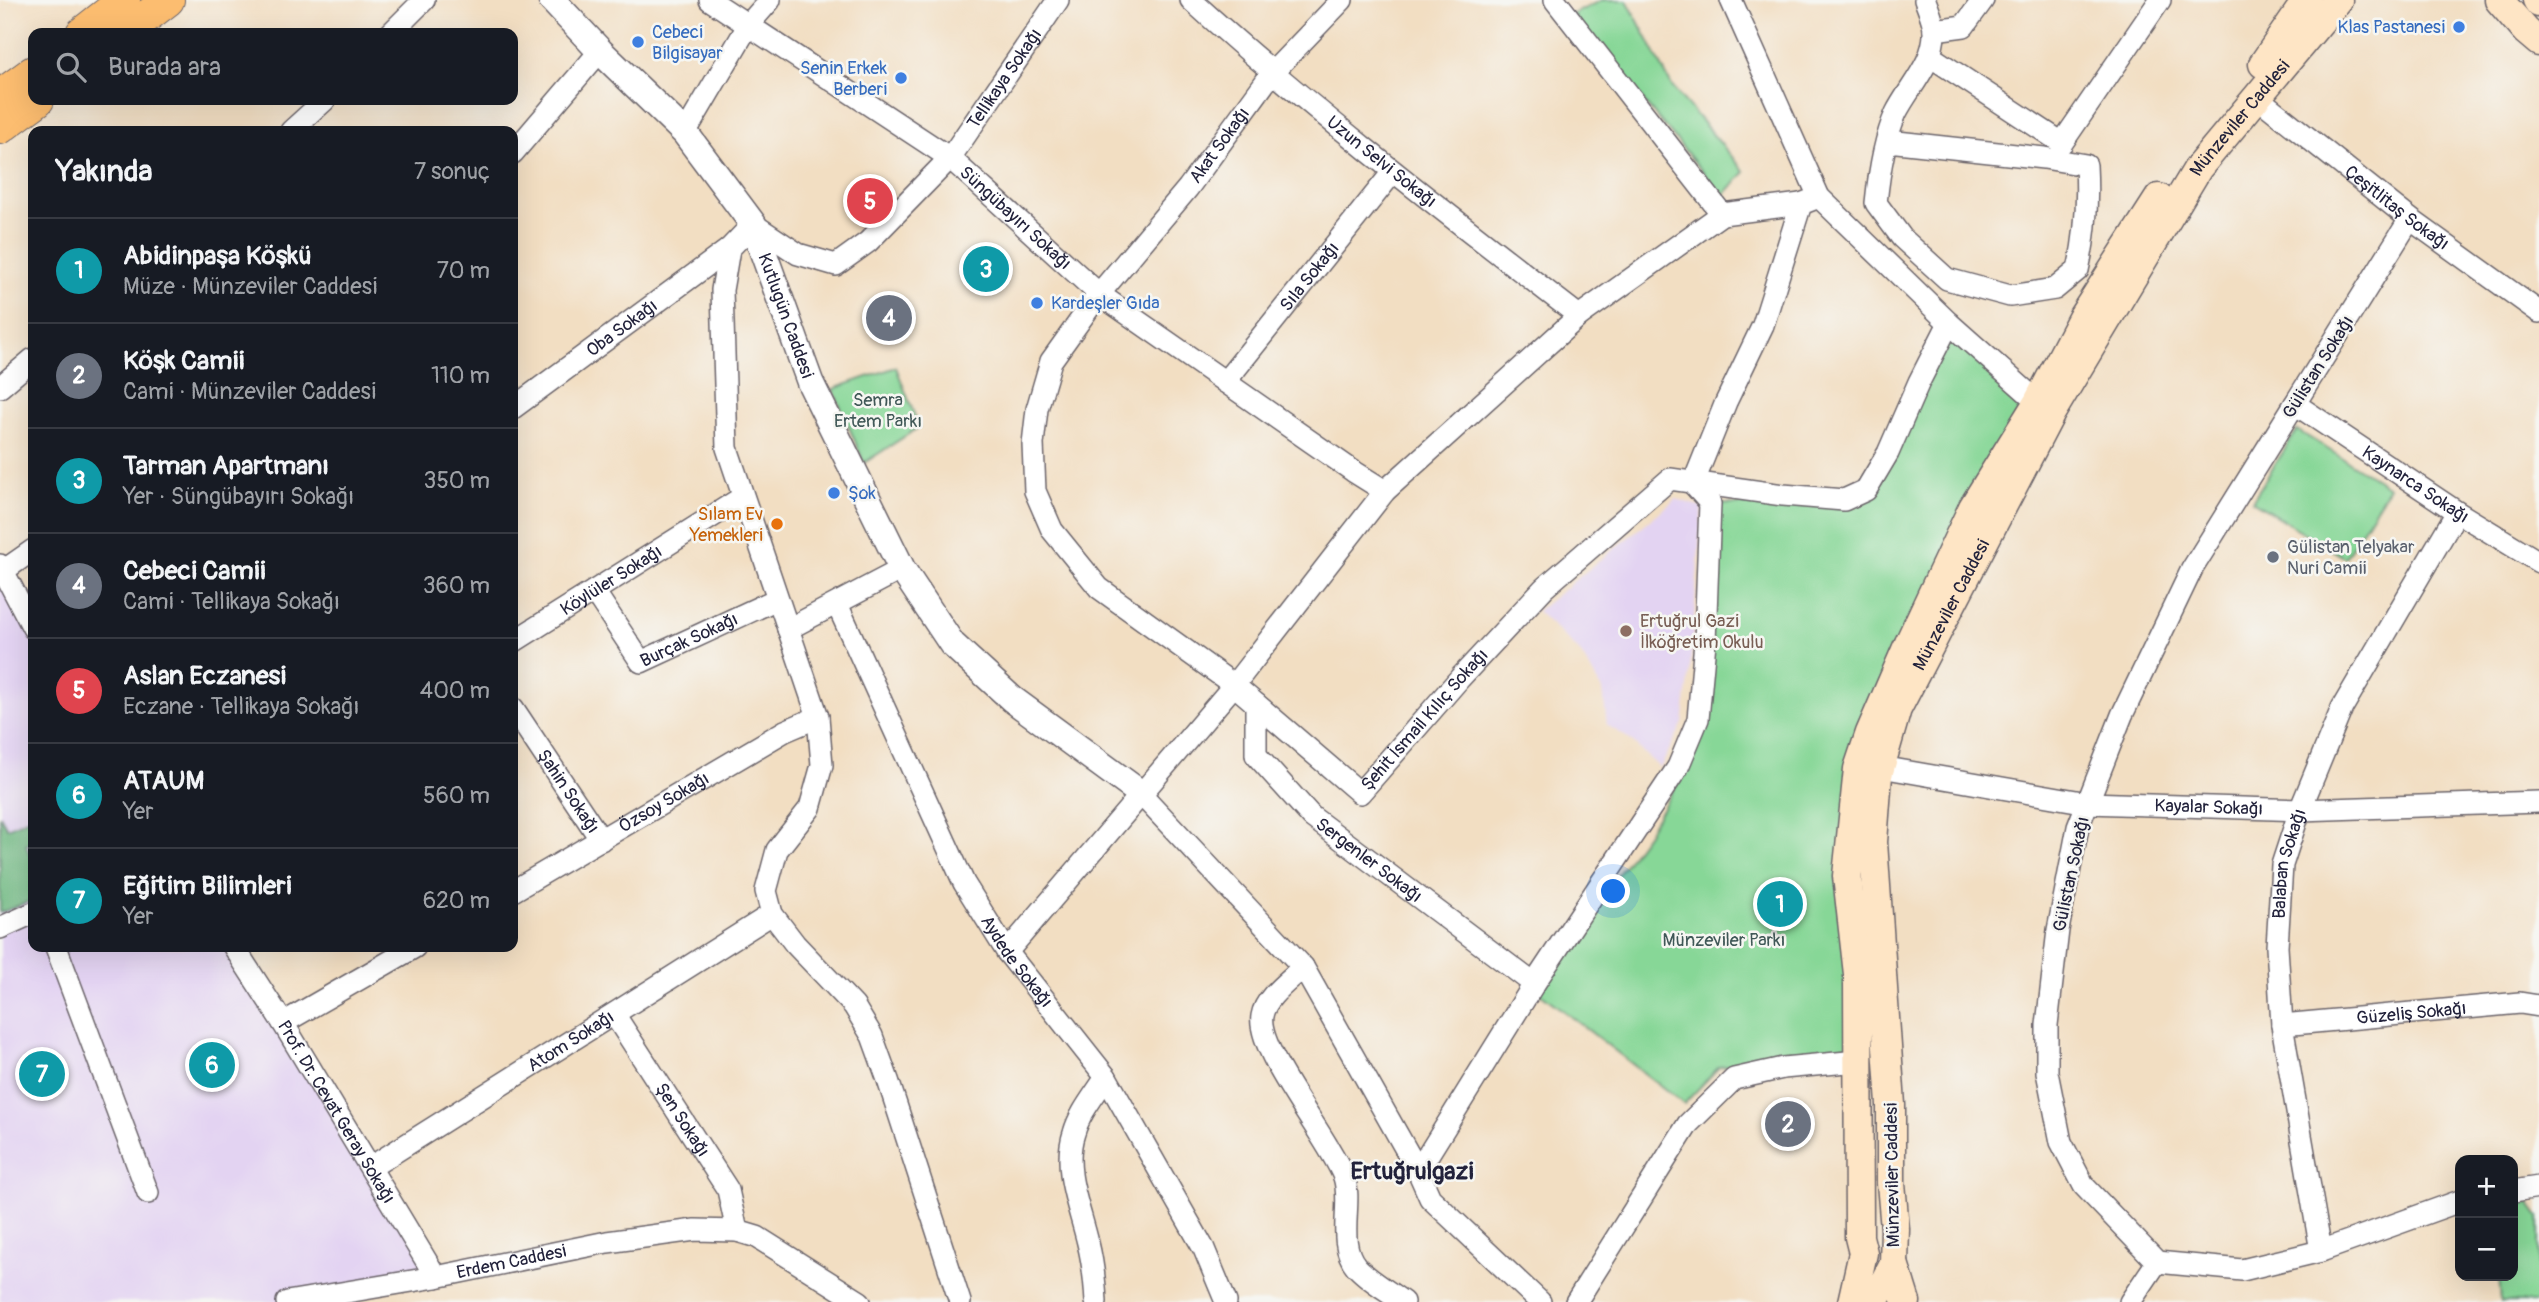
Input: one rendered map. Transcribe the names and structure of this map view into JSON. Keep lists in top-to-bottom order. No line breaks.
{"streets":{"main road":["Münzeviler Caddesi"],"street":["Tellikaya Sokağı","Akat Sokağı","Uzun Selvi Sokağı","Çeşitlitaş Sokağı","Süngübayırı Sokağı","Sıla Sokağı","Kutlugün Caddesi","Oba Sokağı","Gülistan Sokağı","Kaynarca Sokağı","Köylüler Sokağı","Burçak Sokağı","Şehit İsmail Kılıç Sokağı","Şahin Sokağı","Özsoy Sokağı","Kayalar Sokağı","Sergenler Sokağı","Balaban Sokağı","Aydede Sokağı","Güzeliş Sokağı","Atom Sokağı","Prof. Dr. Cevat Geray Sokağı","Şen Sokağı","Erdem Caddesi"]},"crossings":[["Tellikaya Sokağı","Süngübayırı Sokağı"],["Tellikaya Sokağı","Kutlugün Caddesi"],["Tellikaya Sokağı","Oba Sokağı"],["Münzeviler Caddesi","Çeşitlitaş Sokağı"],["Münzeviler Caddesi","Kayalar Sokağı"],["Akat Sokağı","Uzun Selvi Sokağı"],["Akat Sokağı","Süngübayırı Sokağı"],["Akat Sokağı","Şehit İsmail Kılıç Sokağı"],["Uzun Selvi Sokağı","Sıla Sokağı"],["Çeşitlitaş Sokağı","Gülistan Sokağı"],["Süngübayırı Sokağı","Sıla Sokağı"],["Kutlugün Caddesi","Oba Sokağı"],["Gülistan Sokağı","Kaynarca Sokağı"],["Gülistan Sokağı","Kayalar Sokağı"],["Kaynarca Sokağı","Balaban Sokağı"],["Köylüler Sokağı","Burçak Sokağı"],["Şehit İsmail Kılıç Sokağı","Sergenler Sokağı"],["Şahin Sokağı","Özsoy Sokağı"],["Kayalar Sokağı","Balaban Sokağı"],["Balaban Sokağı","Güzeliş Sokağı"],["Atom Sokağı","Prof. Dr. Cevat Geray Sokağı"],["Atom Sokağı","Şen Sokağı"],["Prof. Dr. Cevat Geray Sokağı","Erdem Caddesi"],["Şen Sokağı","Erdem Caddesi"]],"districts":["Ertuğrulgazi"],"parks":["Semra Ertem Parkı","Münzeviler Parkı"],"places":["Klas Pastanesi","Cebeci Bilgisayar","Senin Erkek Berberi","Kardeşler Gıda","Şok","Sılam Ev Yemekleri","Gülistan Telyakar Nuri Camii","Ertuğrul Gazi İlköğretim Okulu"],"page":{"search":"Burada ara","heading":["Yakında","7 sonuç"],"pins":["5","3","4","1","6","7","2"],"list":[{"mark":"1","name":"Abidinpaşa Köşkü","note":"Müze · Münzeviler Caddesi","value":"70 m"},{"mark":"2","name":"Köşk Camii","note":"Cami · Münzeviler Caddesi","value":"110 m"},{"mark":"3","name":"Tarman Apartmanı","note":"Yer · Süngübayırı Sokağı","value":"350 m"},{"mark":"4","name":"Cebeci Camii","note":"Cami · Tellikaya Sokağı","value":"360 m"},{"mark":"5","name":"Aslan Eczanesi","note":"Eczane · Tellikaya Sokağı","value":"400 m"},{"mark":"6","name":"ATAUM","note":"Yer","value":"560 m"},{"mark":"7","name":"Eğitim Bilimleri","note":"Yer","value":"620 m"}],"map_buttons":["+","−"]}}
